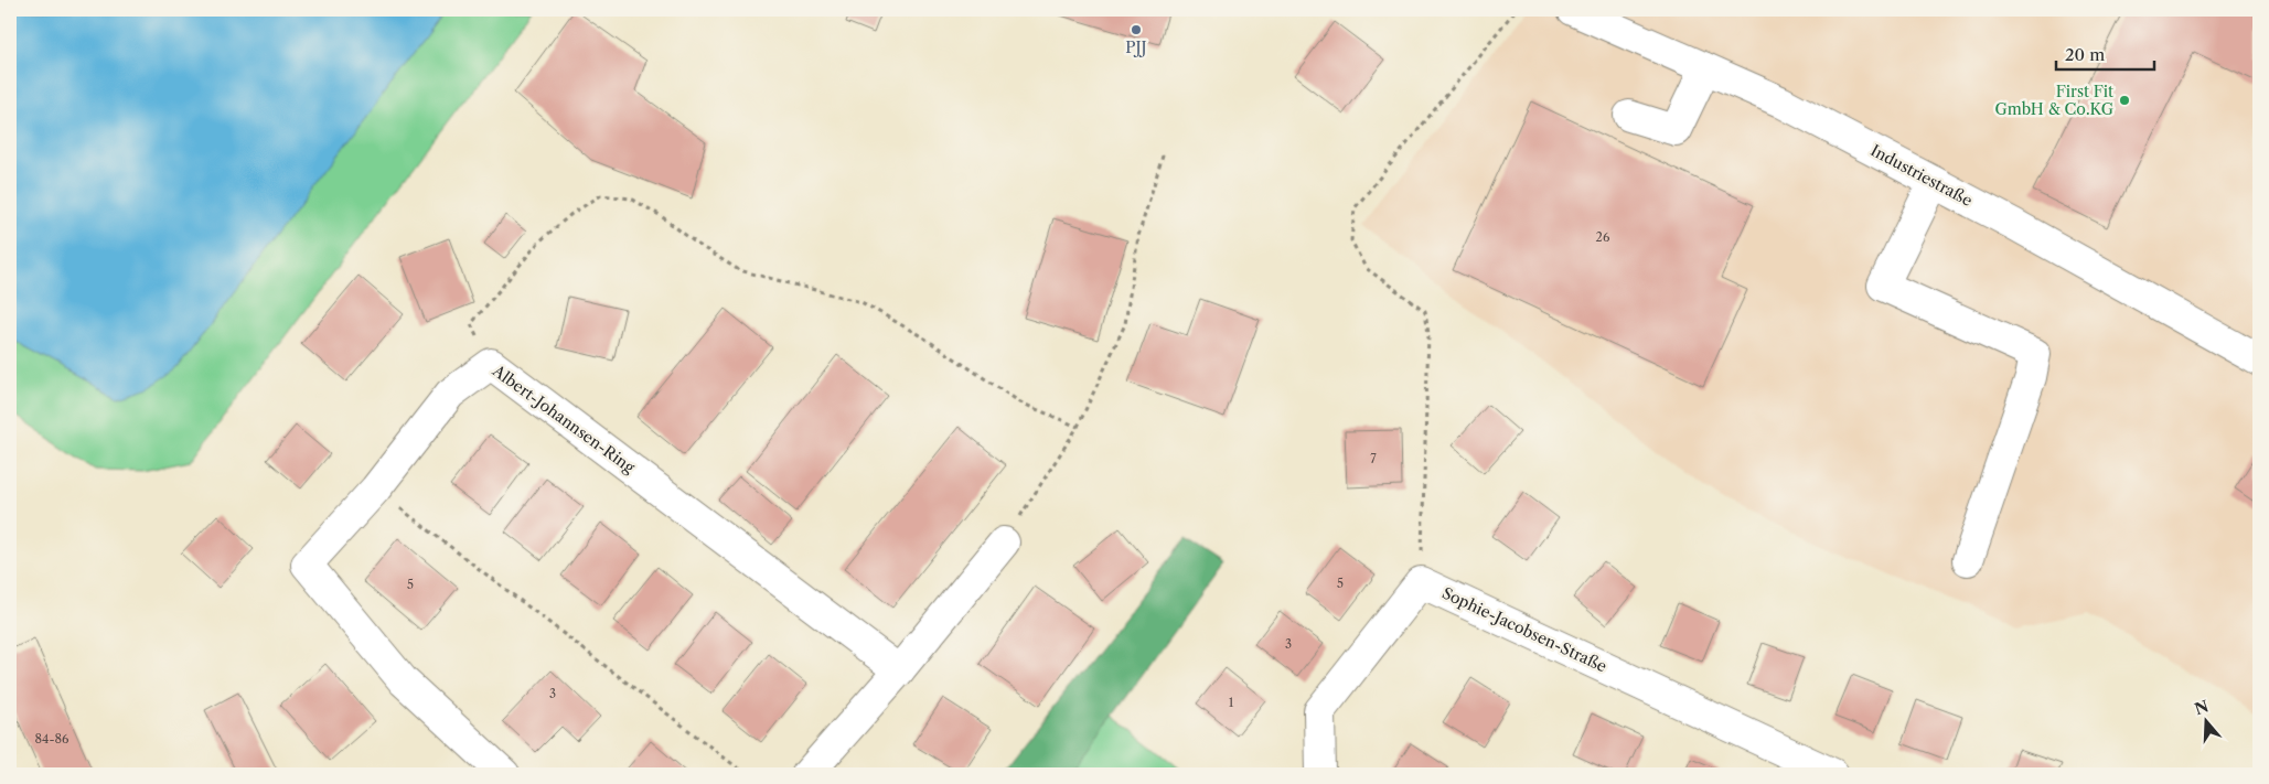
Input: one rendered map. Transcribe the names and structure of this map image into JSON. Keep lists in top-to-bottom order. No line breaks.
{"streets":{"street":["Industriestraße","Albert-Johannsen-Ring","Sophie-Jacobsen-Straße"]},"places":["PJJ","First Fit GmbH & Co.KG"],"house_numbers":["26","7","5","5","3","3","1","84-86"],"scale_bar":"20 m","north":"top"}
